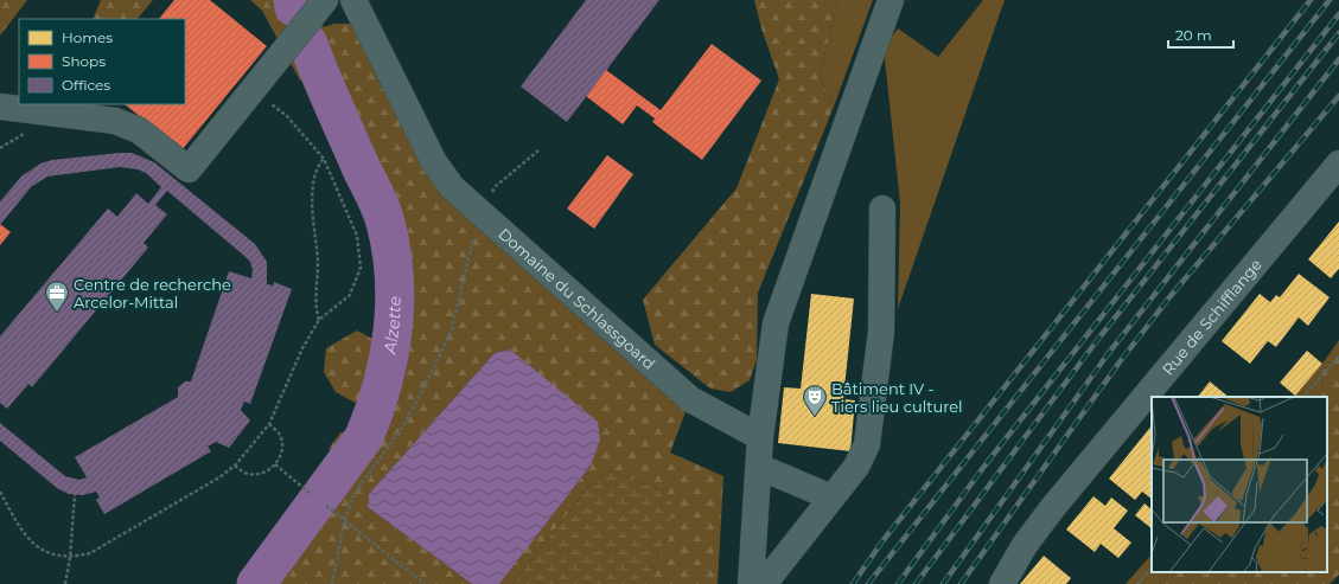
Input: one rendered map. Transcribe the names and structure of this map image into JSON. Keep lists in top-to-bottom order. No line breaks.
{"streets":{"street":["Domaine du Schlassgoard","Rue de Schifflange"]},"water":["Alzette"],"places":{"office":["Centre de recherche Arcelor-Mittal"],"theatre":["Bâtiment IV - Tiers lieu culturel"]},"legend":["Homes","Shops","Offices"],"scale_bar":"20 m"}
